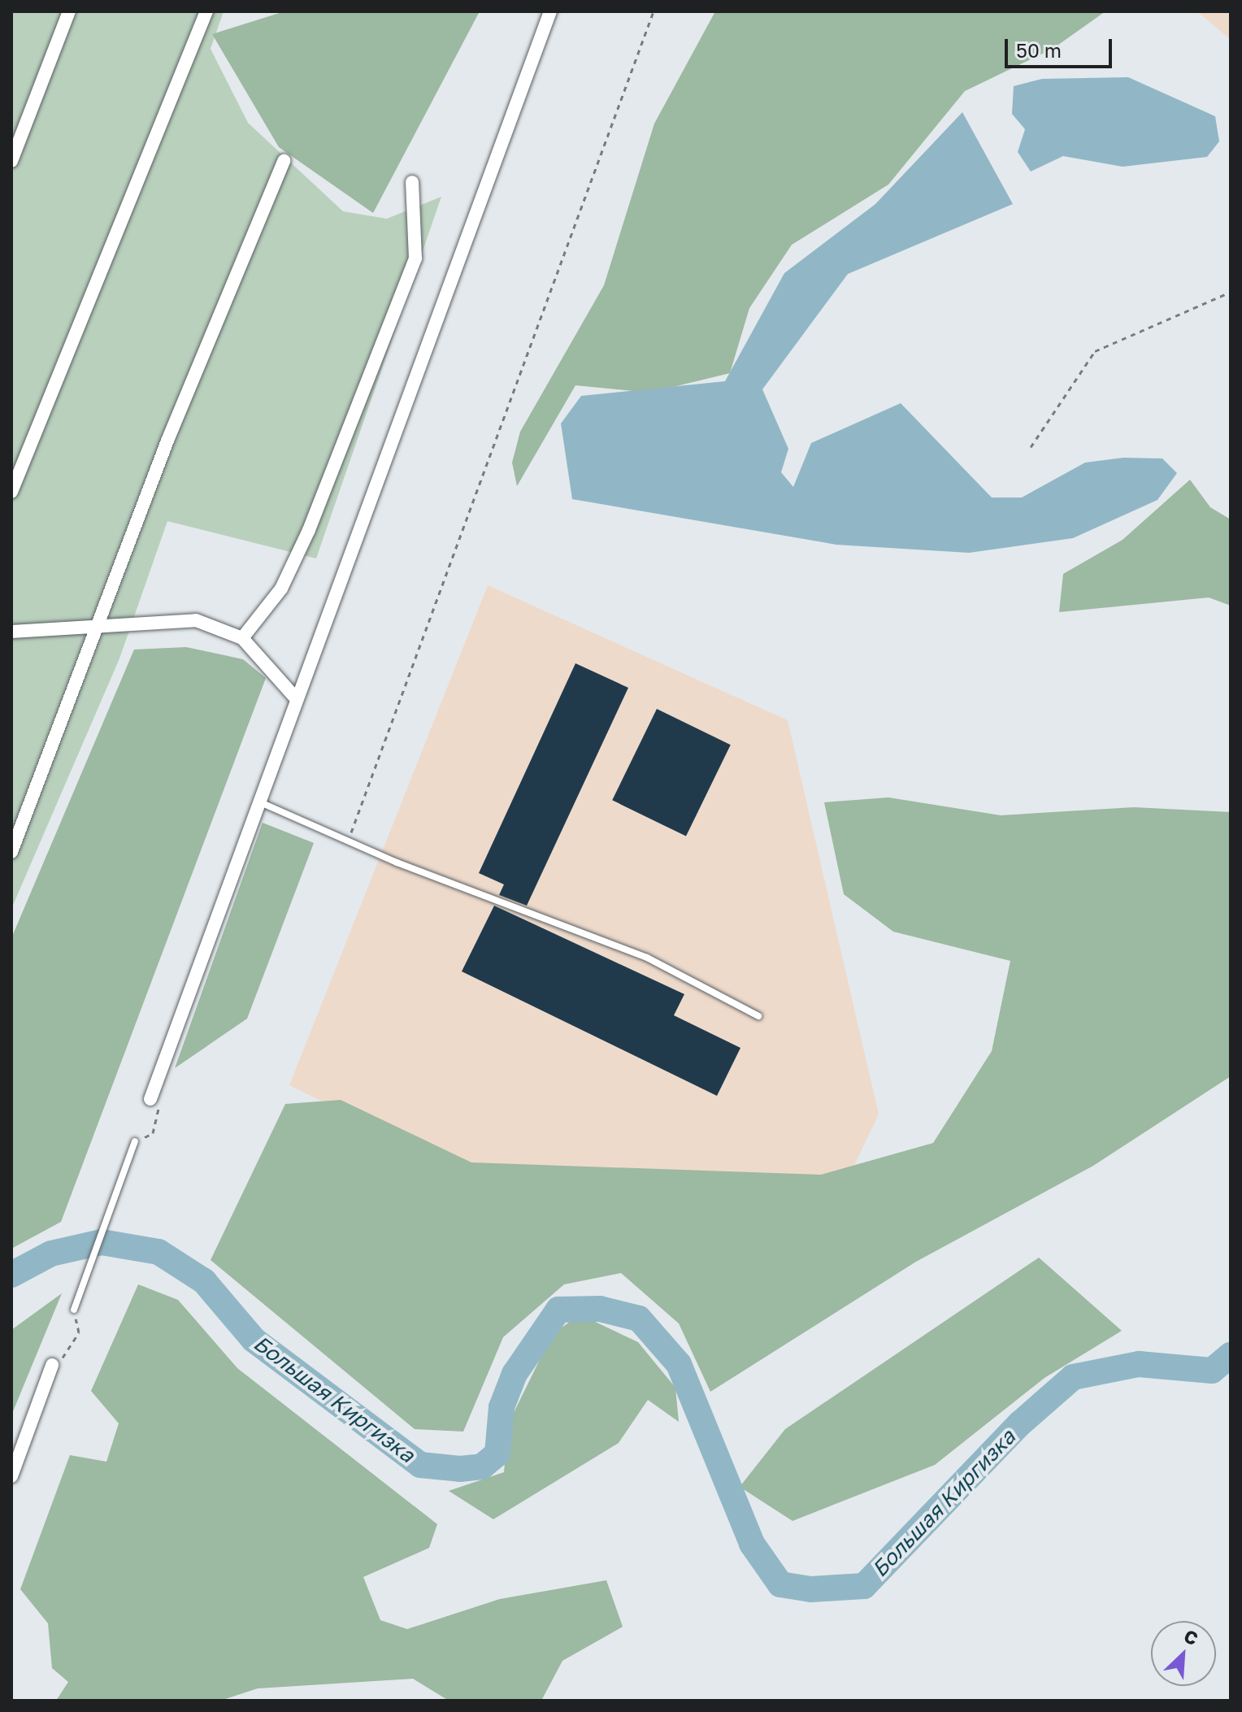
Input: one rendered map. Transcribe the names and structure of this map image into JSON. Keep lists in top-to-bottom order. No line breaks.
{"water":["Большая Киргизка"],"scale_bar":"50 m","north":"top right"}
